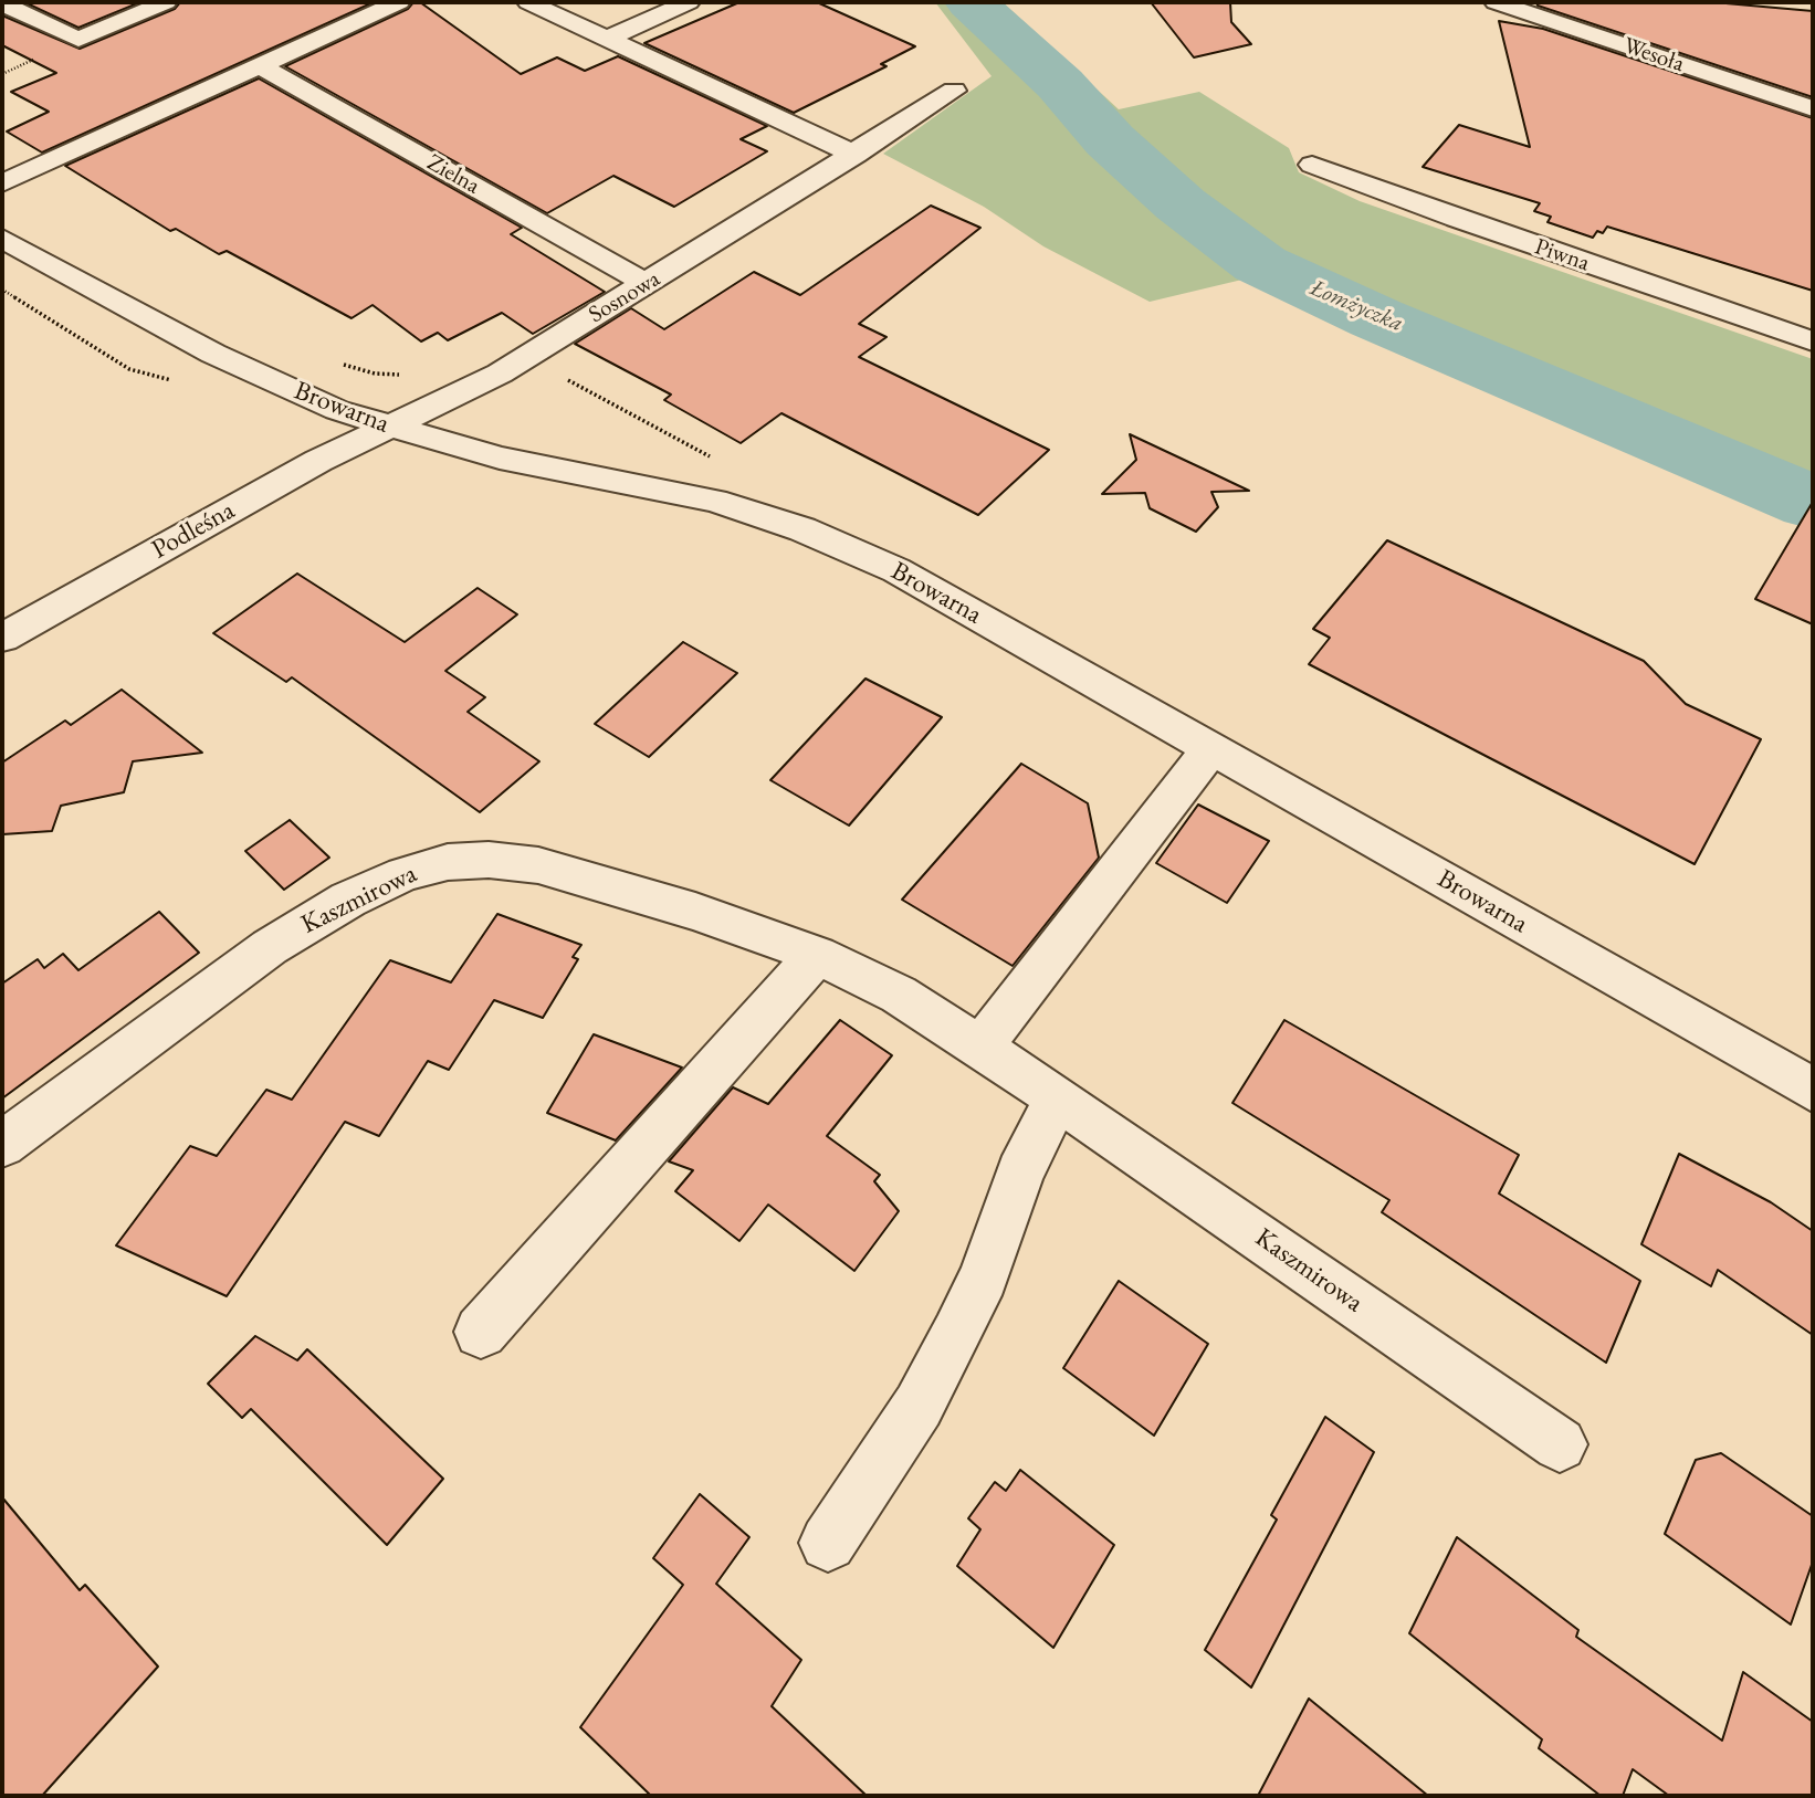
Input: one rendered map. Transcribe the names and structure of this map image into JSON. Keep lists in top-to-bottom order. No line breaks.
{"streets":{"street":["Wesoła","Zielna","Piwna","Sosnowa","Browarna","Podleśna","Kaszmirowa"]},"crossings":[["Zielna","Sosnowa"],["Sosnowa","Browarna"],["Sosnowa","Podleśna"],["Browarna","Podleśna"]],"water":["Łomżyczka"]}
